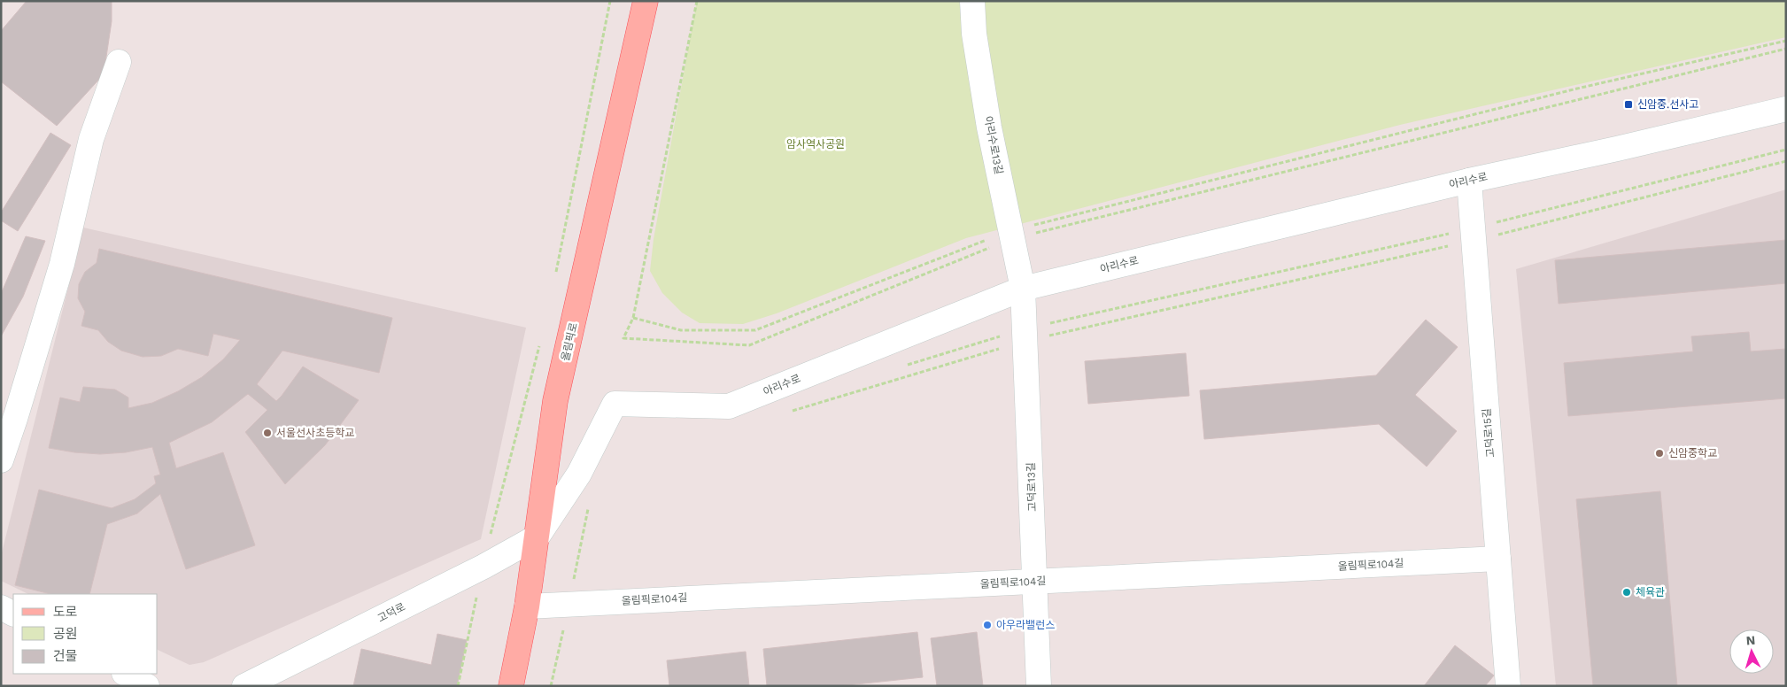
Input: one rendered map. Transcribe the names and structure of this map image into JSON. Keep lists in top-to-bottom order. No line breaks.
{"streets":{"main road":["올림픽로"],"street":["아리수로13길","아리수로","고덕로15길","고덕로13길","올림픽로104길","고덕로"]},"crossings":[["아리수로13길","아리수로"],["아리수로13길","고덕로13길"],["아리수로","올림픽로"],["아리수로","고덕로15길"],["아리수로","고덕로13길"],["아리수로","고덕로"],["올림픽로","올림픽로104길"],["올림픽로","고덕로"],["고덕로15길","올림픽로104길"],["고덕로13길","올림픽로104길"]],"parks":["암사역사공원"],"places":{"transit":["신암중.선사고"],"other":["서울선사초등학교","신암중학교","체육관","아우라밸런스"]},"legend":["도로","공원","건물"],"north":"top"}
